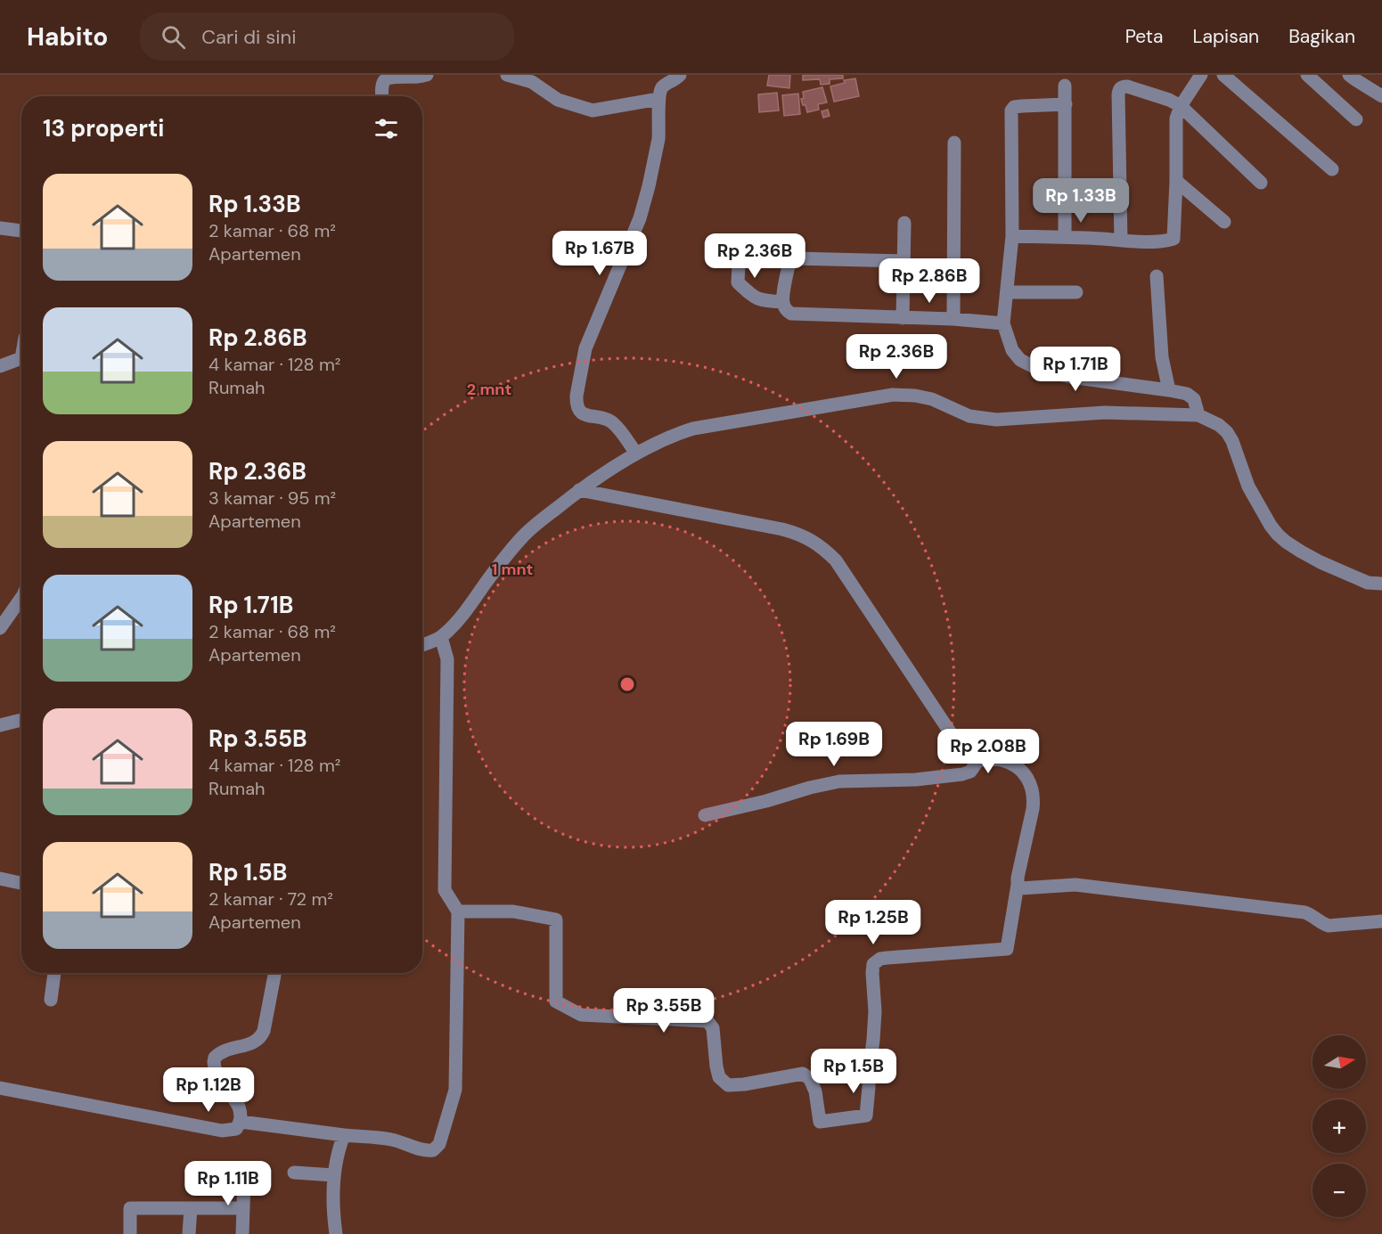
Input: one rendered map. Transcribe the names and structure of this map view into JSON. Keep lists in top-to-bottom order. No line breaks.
{"north":"right","page":{"header":"Habito","search":"Cari di sini","nav":["Peta","Lapisan","Bagikan"],"heading":"13 properti","list":[{"name":"Rp 1.33B","note":"2 kamar · 68 m² · Apartemen"},{"name":"Rp 2.86B","note":"4 kamar · 128 m² · Rumah"},{"name":"Rp 2.36B","note":"3 kamar · 95 m² · Apartemen"},{"name":"Rp 1.71B","note":"2 kamar · 68 m² · Apartemen"},{"name":"Rp 3.55B","note":"4 kamar · 128 m² · Rumah"},{"name":"Rp 1.5B","note":"2 kamar · 72 m² · Apartemen"}],"price":["Rp 1.33B","Rp 1.67B","Rp 2.36B","Rp 2.86B","Rp 2.36B","Rp 1.71B","Rp 1.69B","Rp 2.08B","Rp 1.25B","Rp 3.55B","Rp 1.5B","Rp 1.12B","Rp 1.11B"],"map_buttons":["+","−"]},"rings":["2 mnt","1 mnt"]}
